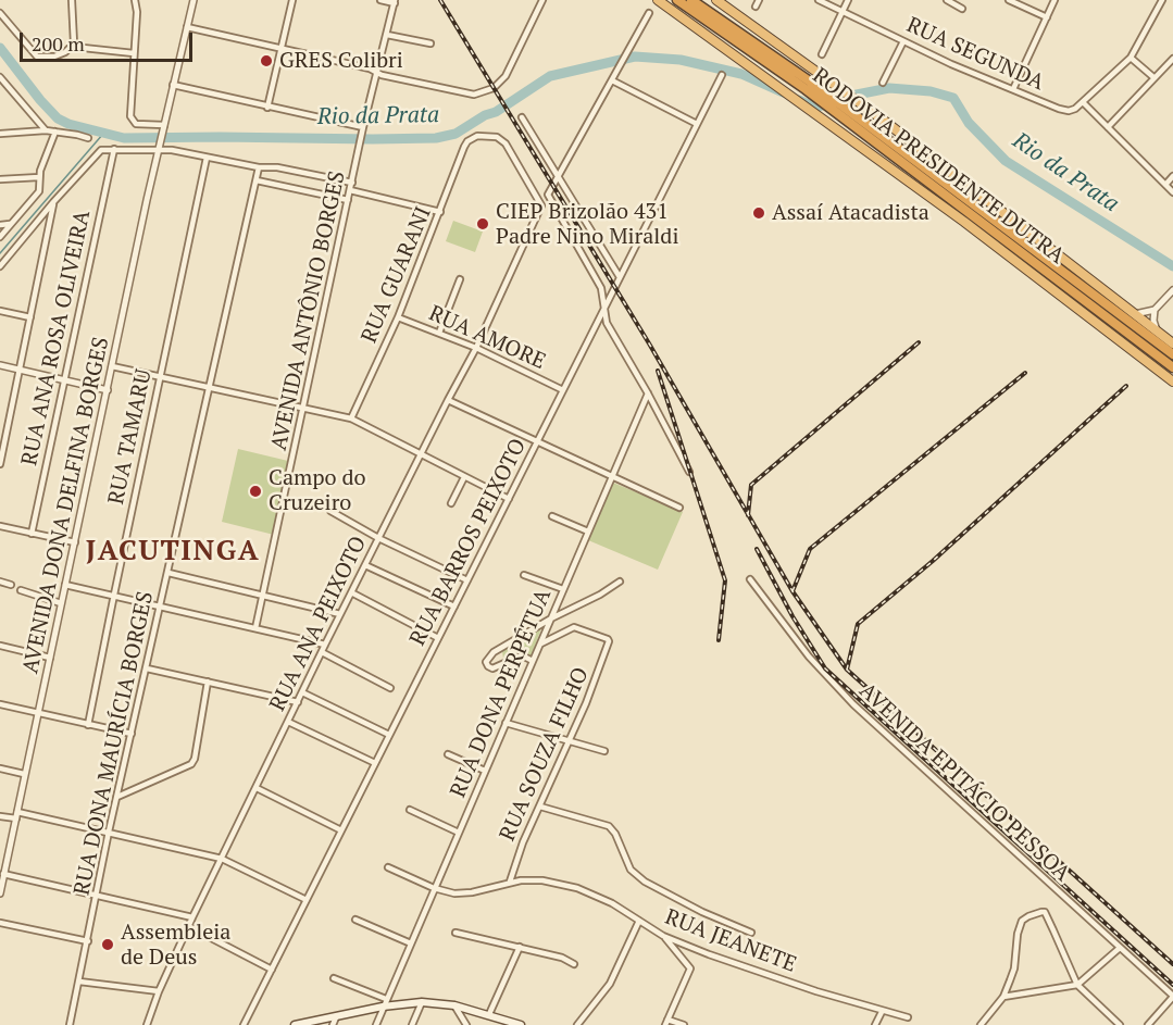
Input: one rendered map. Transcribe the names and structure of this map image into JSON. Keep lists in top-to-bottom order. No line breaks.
{"streets":{"highway":["RODOVIA PRESIDENTE DUTRA"],"street":["RUA SEGUNDA","RUA GUARANI","AVENIDA ANTÔNIO BORGES","RUA ANA ROSA OLIVEIRA","RUA AMORE","RUA TAMARU","AVENIDA DONA DELFINA BORGES","RUA BARROS PEIXOTO","RUA ANA PEIXOTO","RUA DONA PERPÉTUA","RUA DONA MAURÍCIA BORGES","RUA SOUZA FILHO","AVENIDA EPITÁCIO PESSOA","RUA JEANETE"]},"crossings":[["RUA GUARANI","RUA AMORE"],["RUA GUARANI","RUA ANA PEIXOTO"],["RUA AMORE","RUA BARROS PEIXOTO"],["RUA AMORE","RUA ANA PEIXOTO"],["RUA DONA PERPÉTUA","RUA SOUZA FILHO"],["RUA DONA PERPÉTUA","RUA JEANETE"],["RUA SOUZA FILHO","RUA JEANETE"]],"districts":["JACUTINGA"],"water":["Rio da Prata"],"places":["GRES Colibri","Assaí Atacadista","CIEP Brizolão 431 Padre Nino Miraldi","Campo do Cruzeiro","Assembleia de Deus"],"scale_bar":"200 m"}
